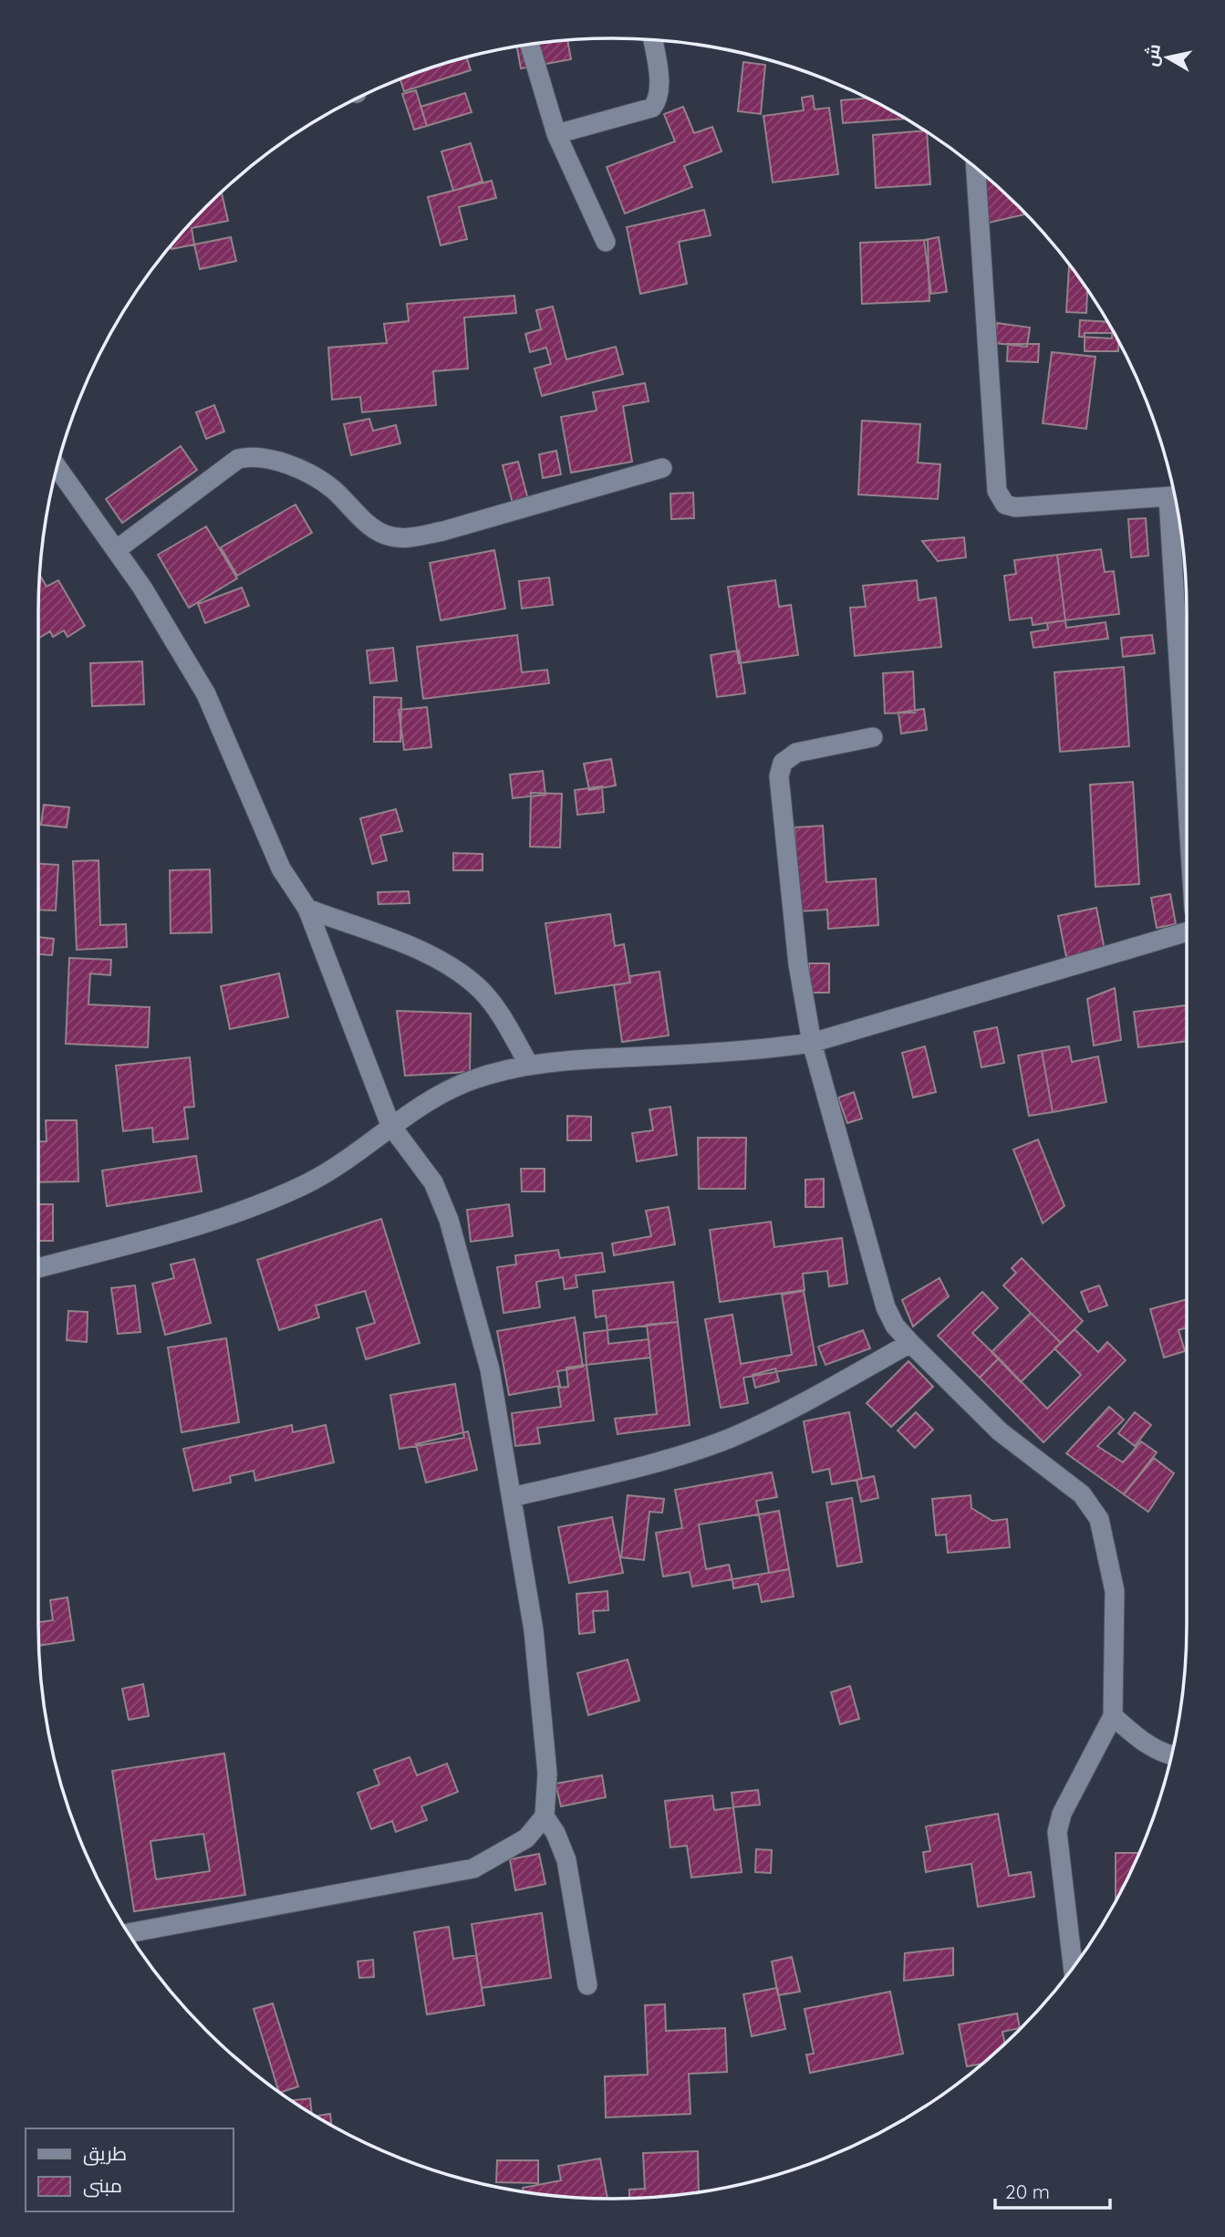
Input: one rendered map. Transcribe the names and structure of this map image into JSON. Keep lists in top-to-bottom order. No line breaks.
{"legend":["طريق","مبنى"],"scale_bar":"20 m","north":"left"}
